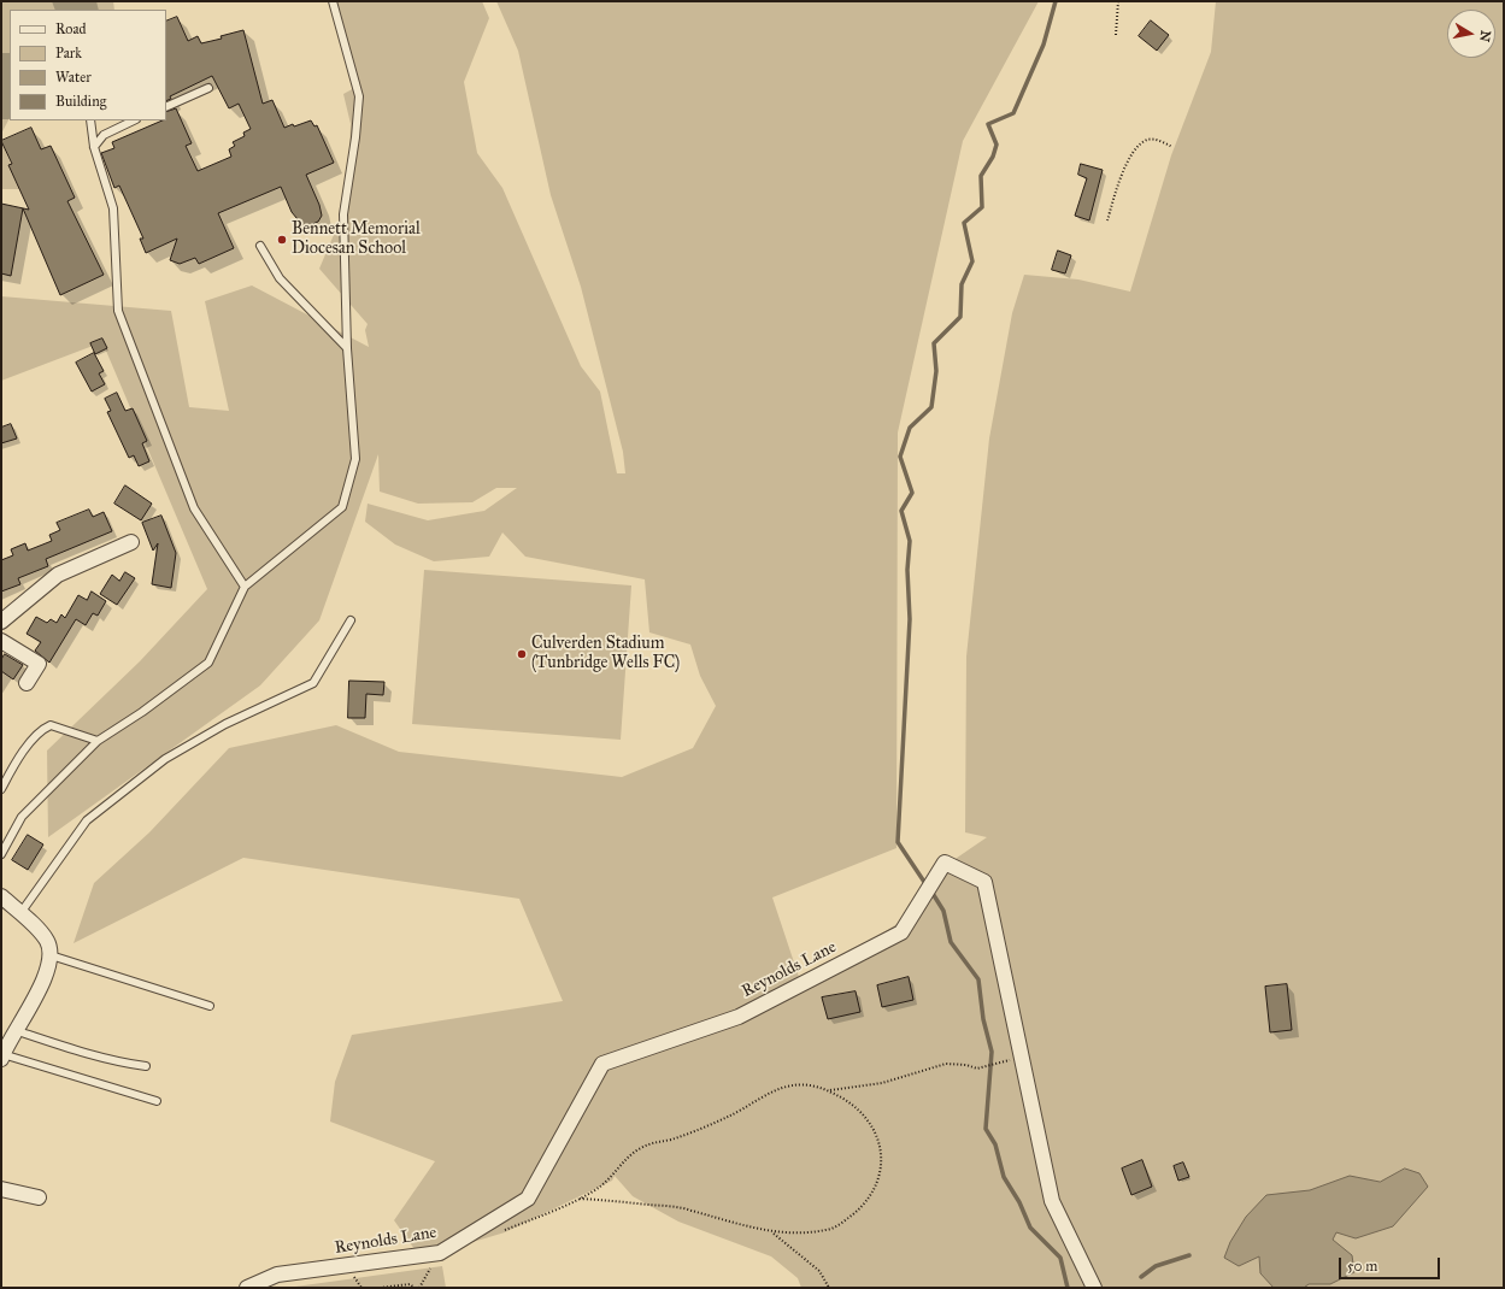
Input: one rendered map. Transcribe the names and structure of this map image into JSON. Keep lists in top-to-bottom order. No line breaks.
{"streets":{"street":["Reynolds Lane"]},"places":["Bennett Memorial Diocesan School","Culverden Stadium (Tunbridge Wells FC)"],"legend":["Road","Park","Water","Building"],"scale_bar":"50 m","north":"right"}
